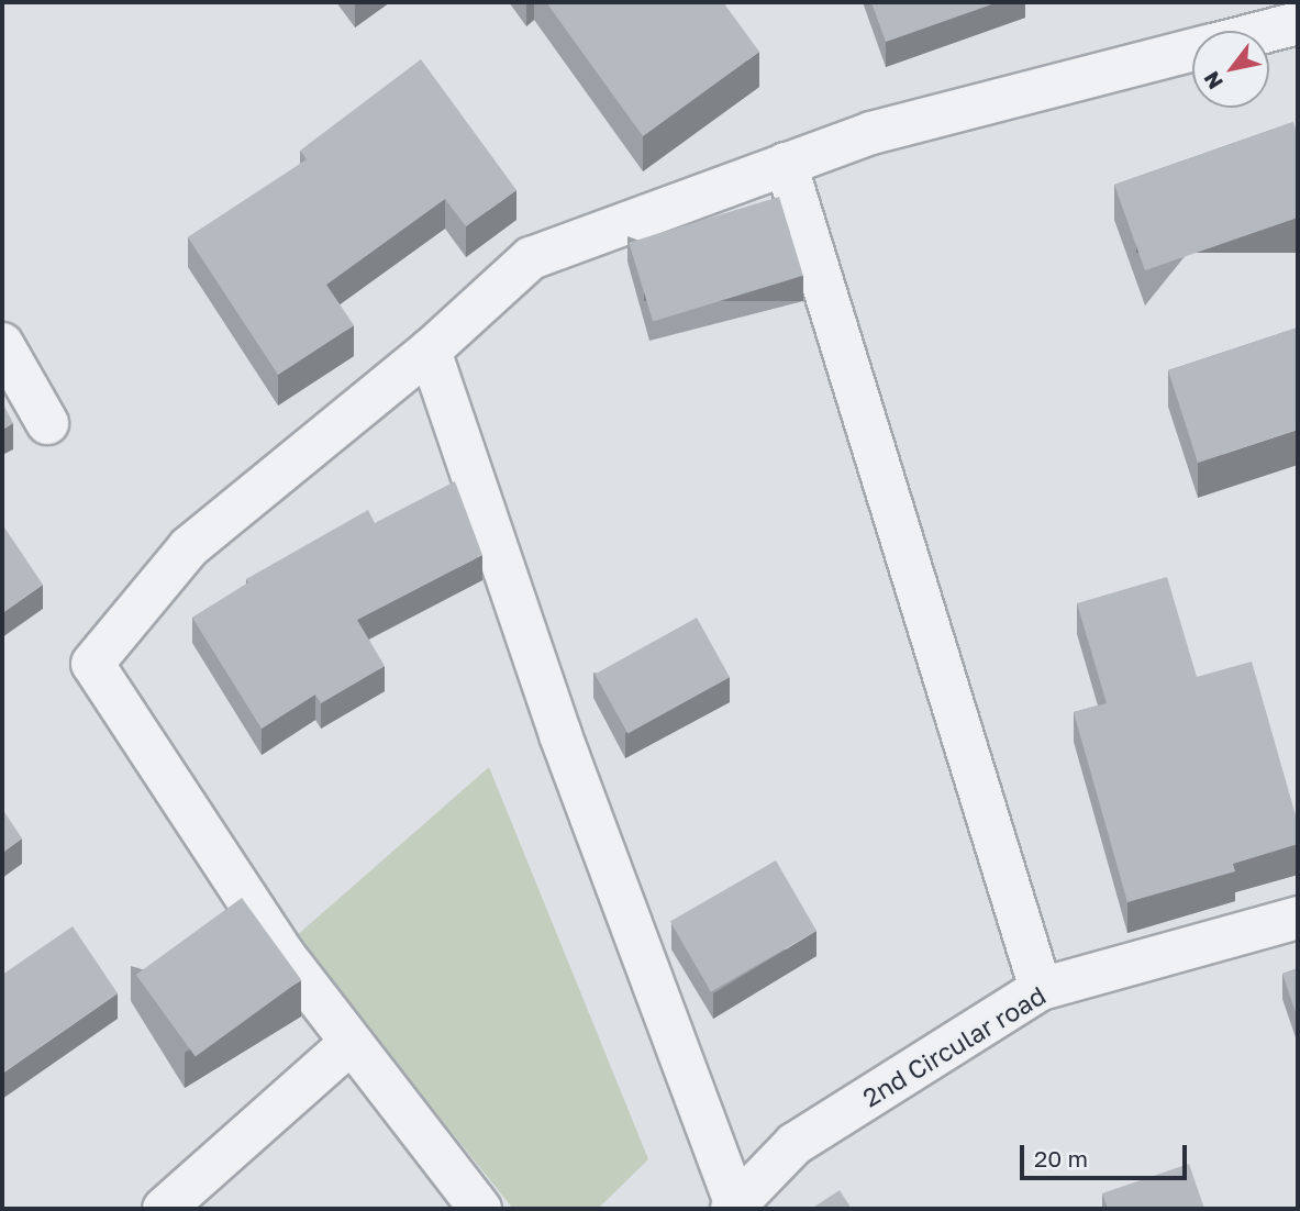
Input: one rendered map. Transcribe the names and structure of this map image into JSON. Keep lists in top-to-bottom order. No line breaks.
{"streets":{"street":["2nd Circular road"]},"scale_bar":"20 m","north":"bottom left"}
